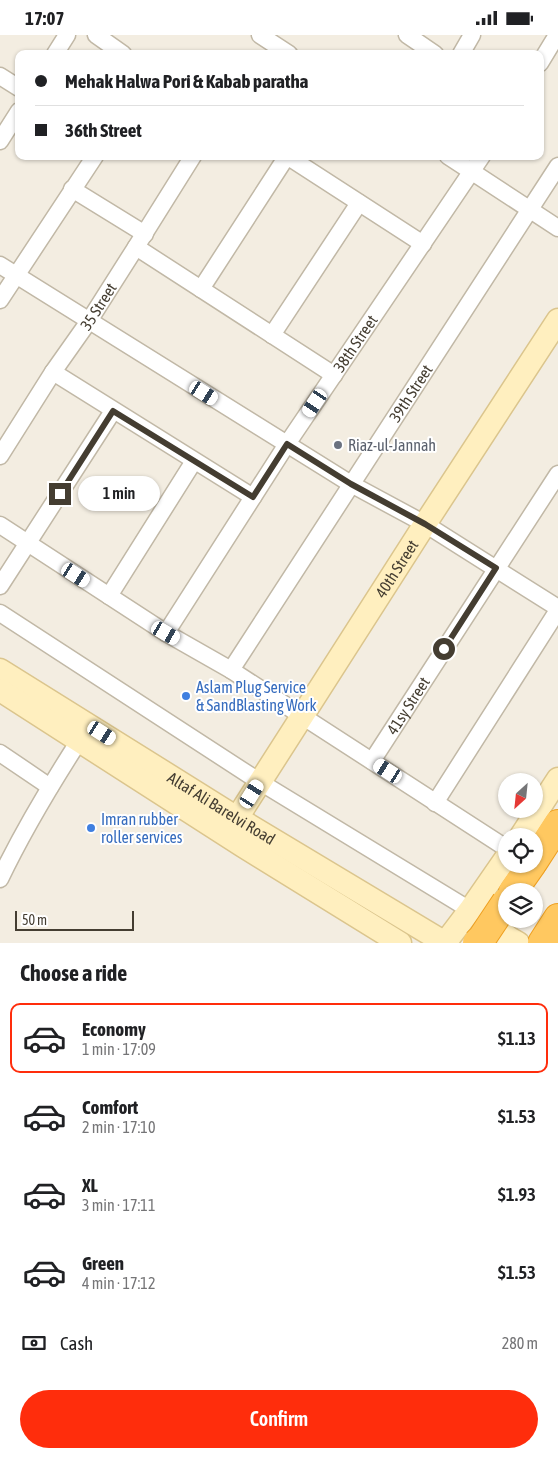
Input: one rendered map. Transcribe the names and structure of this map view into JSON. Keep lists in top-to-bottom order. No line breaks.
{"streets":{"main road":["40th Street","Altaf Ali Barelvi Road"],"street":["35 Street","38th Street","39th Street","41sy Street"]},"crossings":[["40th Street","Altaf Ali Barelvi Road"]],"places":["Riaz-ul-Jannah","Aslam Plug Service & SandBlasting Work","Imran rubber roller services"],"scale_bar":"50 m","north":"bottom left","page":{"status":"17:07","banner":["Mehak Halwa Pori & Kabab paratha","36th Street"],"bubble":"1 min","scale":"50 m","heading":"Choose a ride","list":[{"name":"Economy","note":"1 min · 17:09","value":"$1.13"},{"name":"Comfort","note":"2 min · 17:10","value":"$1.53"},{"name":"XL","note":"3 min · 17:11","value":"$1.93"},{"name":"Green","note":"4 min · 17:12","value":"$1.53"}],"pay":["Cash","280 m"],"buttons":"Confirm"}}
